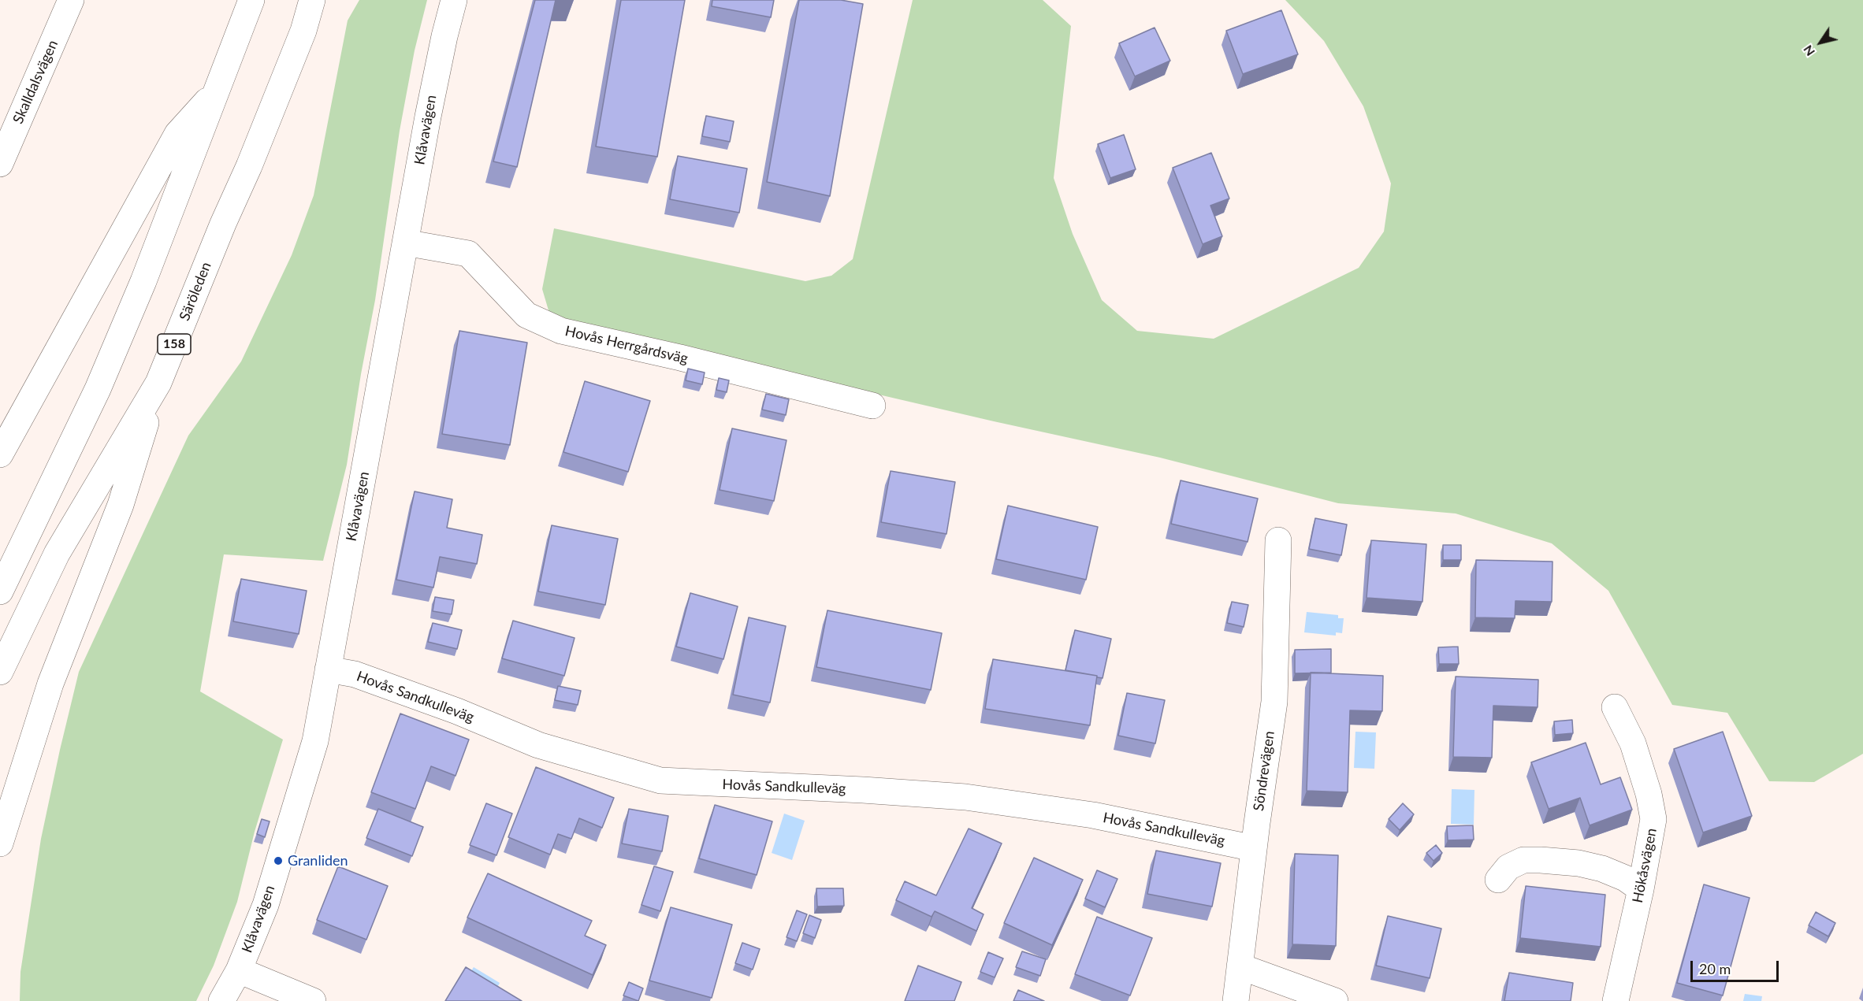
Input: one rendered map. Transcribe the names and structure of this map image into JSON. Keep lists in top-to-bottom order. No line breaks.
{"streets":{"street":["Skalldalsvägen","Klåvavägen","Säröleden","158","Hovås Herrgårdsväg","Hovås Sandkulleväg","Söndrevägen","Hökåsvägen"]},"crossings":[["Klåvavägen","Hovås Herrgårdsväg"],["Klåvavägen","Hovås Sandkulleväg"],["Säröleden","158"],["Hovås Sandkulleväg","Söndrevägen"]],"places":["Granliden"],"scale_bar":"20 m","north":"bottom left"}
